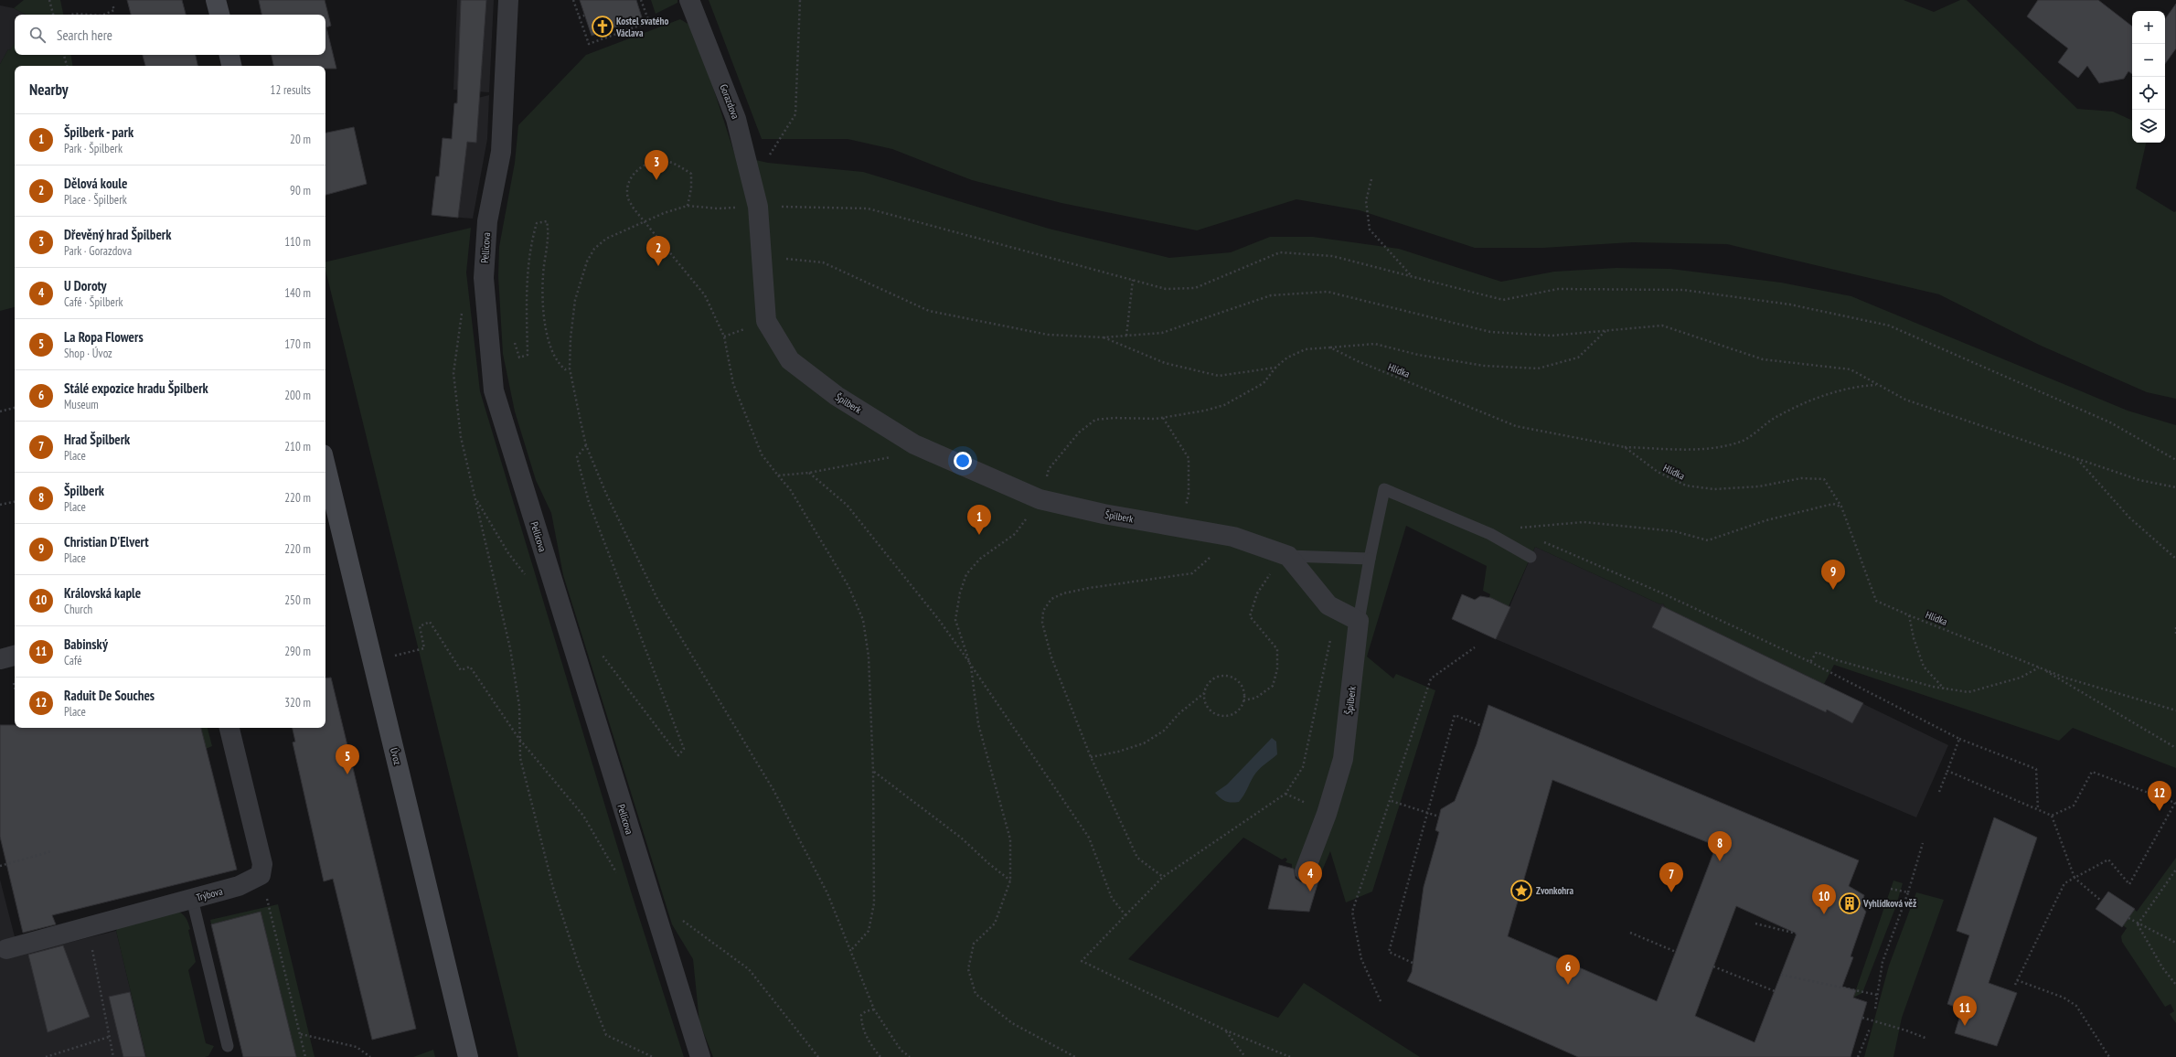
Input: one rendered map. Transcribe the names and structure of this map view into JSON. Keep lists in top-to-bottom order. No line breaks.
{"streets":{"main road":["Úvoz"],"street":["Gorazdova","Pellicova","Špilberk","Trýbova"],"path":["Hlídka"]},"crossings":[["Gorazdova","Špilberk"]],"places":{"church":["Kostel svatého Václava"],"place":["Zvonkohra"],"building":["Vyhlídková věž"]},"page":{"map_buttons":["+","−"],"search":"Search here","heading":["Nearby","12 results"],"list":[{"mark":"1","name":"Špilberk - park","note":"Park · Špilberk","value":"20 m"},{"mark":"2","name":"Dělová koule","note":"Place · Špilberk","value":"90 m"},{"mark":"3","name":"Dřevěný hrad Špilberk","note":"Park · Gorazdova","value":"110 m"},{"mark":"4","name":"U Doroty","note":"Café · Špilberk","value":"140 m"},{"mark":"5","name":"La Ropa Flowers","note":"Shop · Úvoz","value":"170 m"},{"mark":"6","name":"Stálé expozice hradu Špilberk","note":"Museum","value":"200 m"},{"mark":"7","name":"Hrad Špilberk","note":"Place","value":"210 m"},{"mark":"8","name":"Špilberk","note":"Place","value":"220 m"},{"mark":"9","name":"Christian D'Elvert","note":"Place","value":"220 m"},{"mark":"10","name":"Královská kaple","note":"Church","value":"250 m"},{"mark":"11","name":"Babinský","note":"Café","value":"290 m"},{"mark":"12","name":"Raduit De Souches","note":"Place","value":"320 m"}],"pins":["3","2","1","9","5","12","8","4","7","10","6","11"]}}
